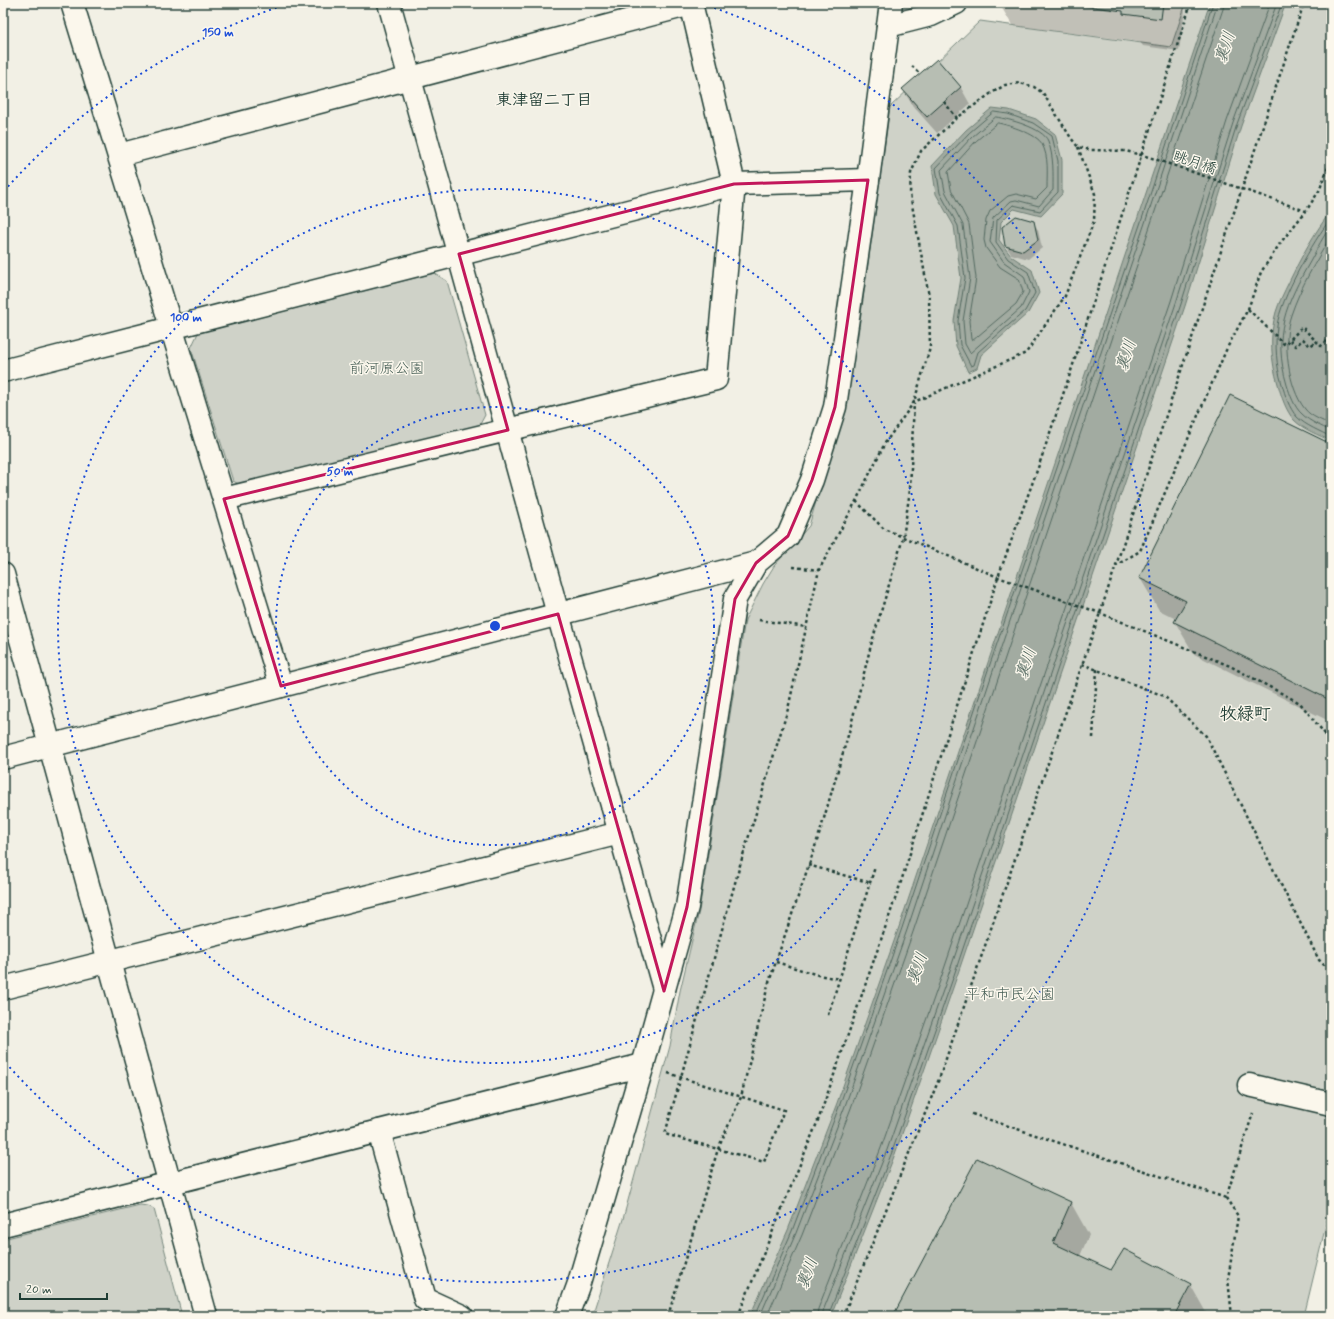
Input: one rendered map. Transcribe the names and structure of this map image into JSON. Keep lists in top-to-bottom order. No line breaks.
{"streets":{"path":["眺月橋"]},"districts":["東津留二丁目","牧緑町"],"water":["裏川"],"parks":["前河原公園","平和市民公園"],"scale_bar":"20 m","rings":["150 m","100 m","50 m"]}
